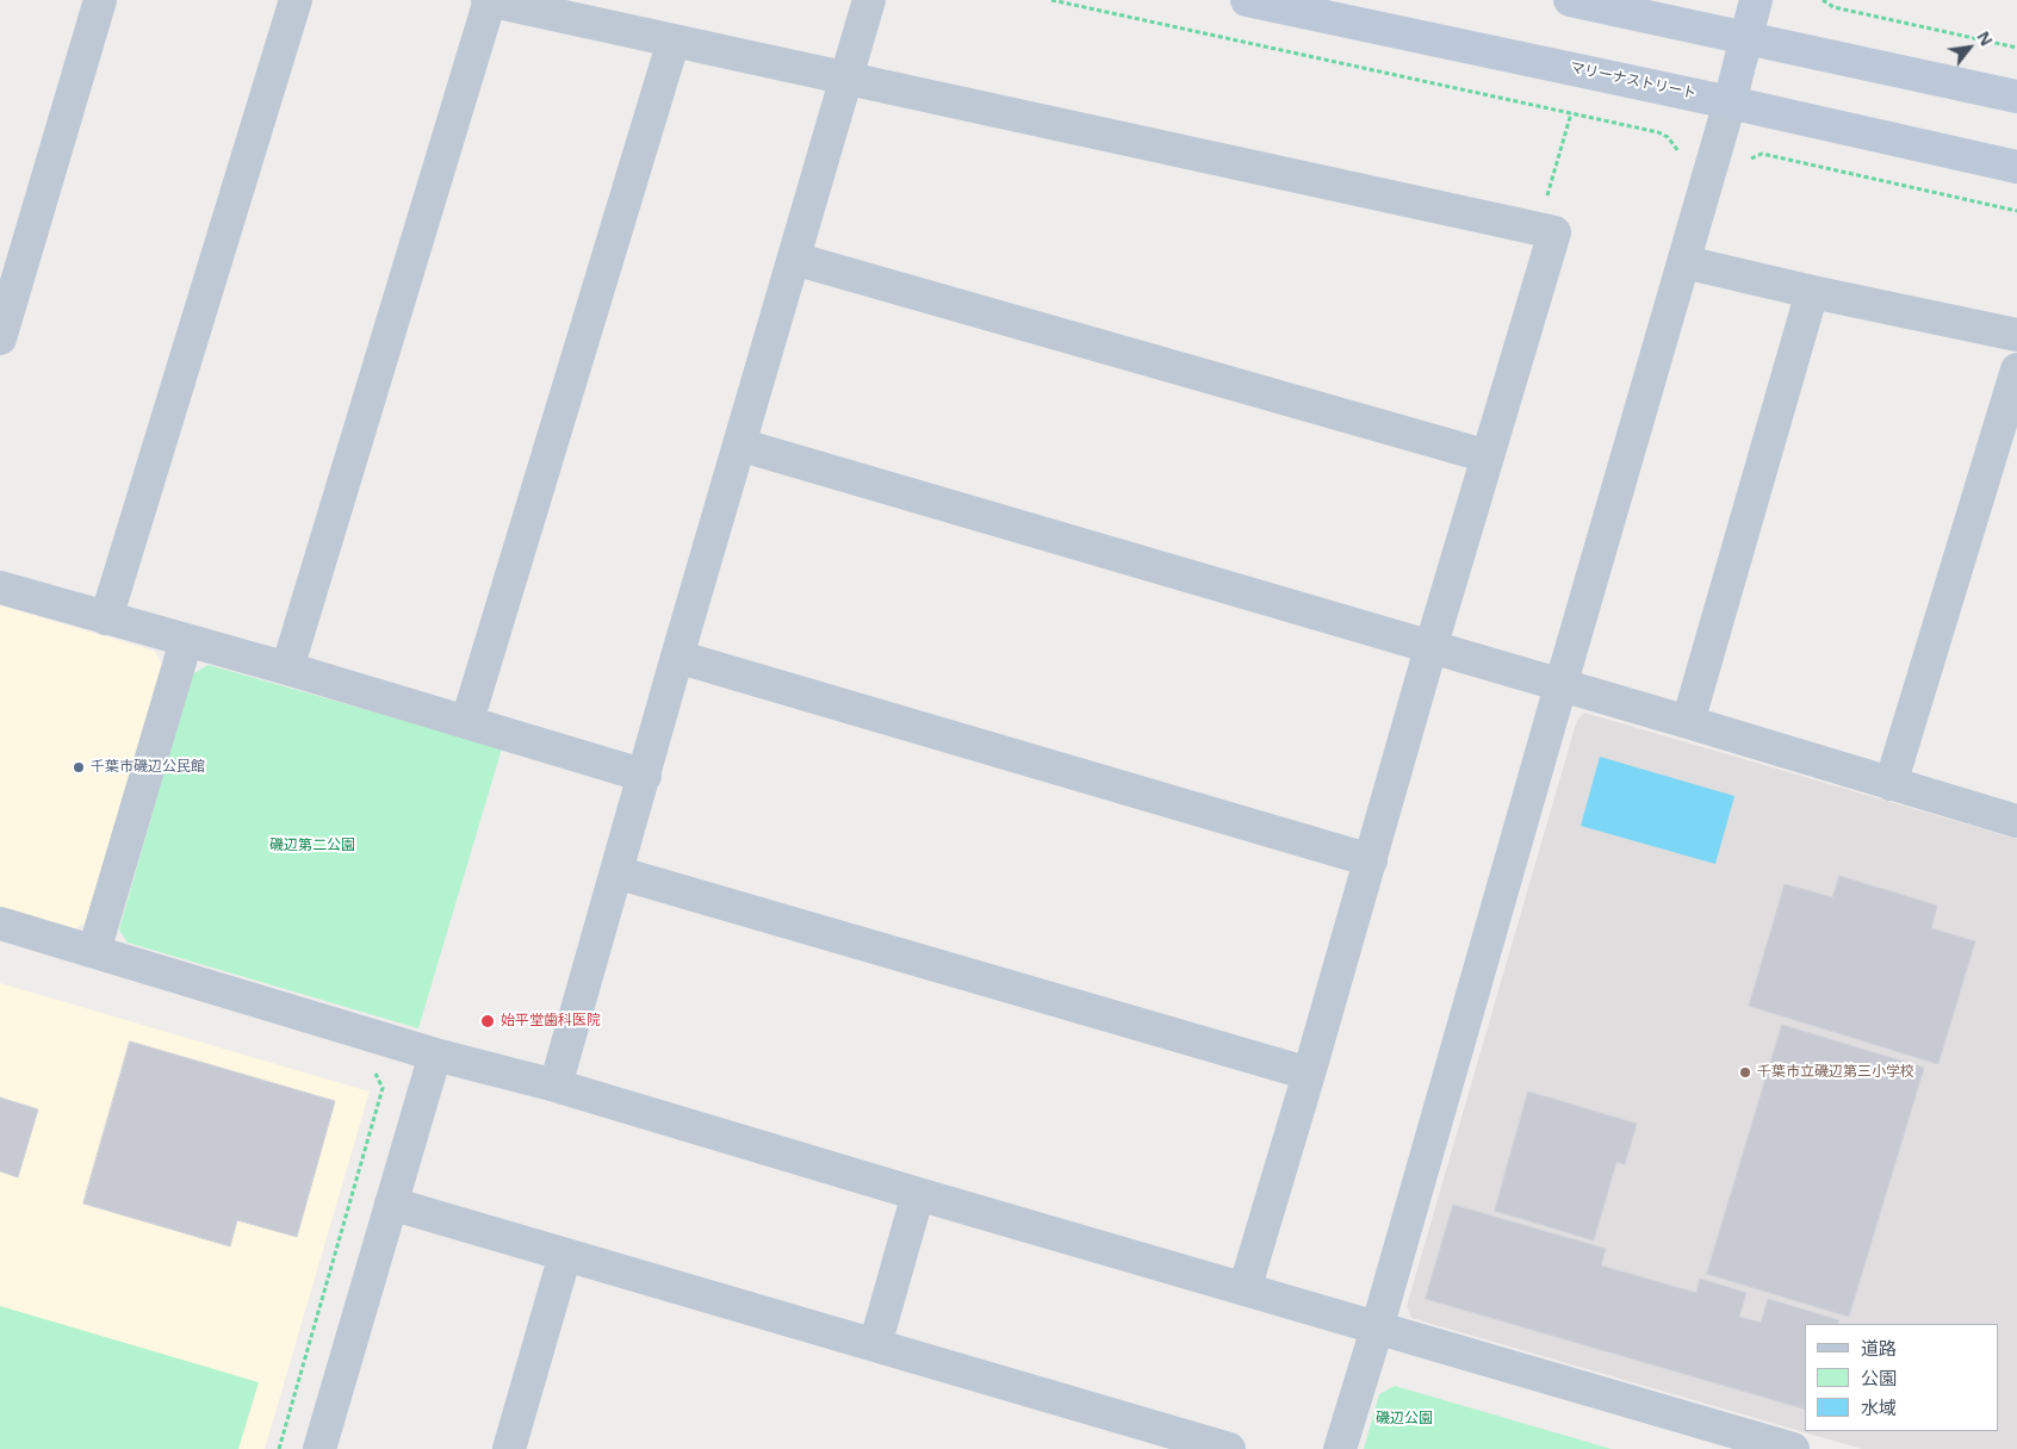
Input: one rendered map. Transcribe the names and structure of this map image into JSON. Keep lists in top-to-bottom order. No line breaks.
{"streets":{"street":["マリーナストリート"]},"parks":["磯辺第二公園","磯辺公園"],"places":["千葉市磯辺公民館","始平堂歯科医院","千葉市立磯辺第三小学校"],"legend":["道路","公園","水域"],"north":"top right"}
